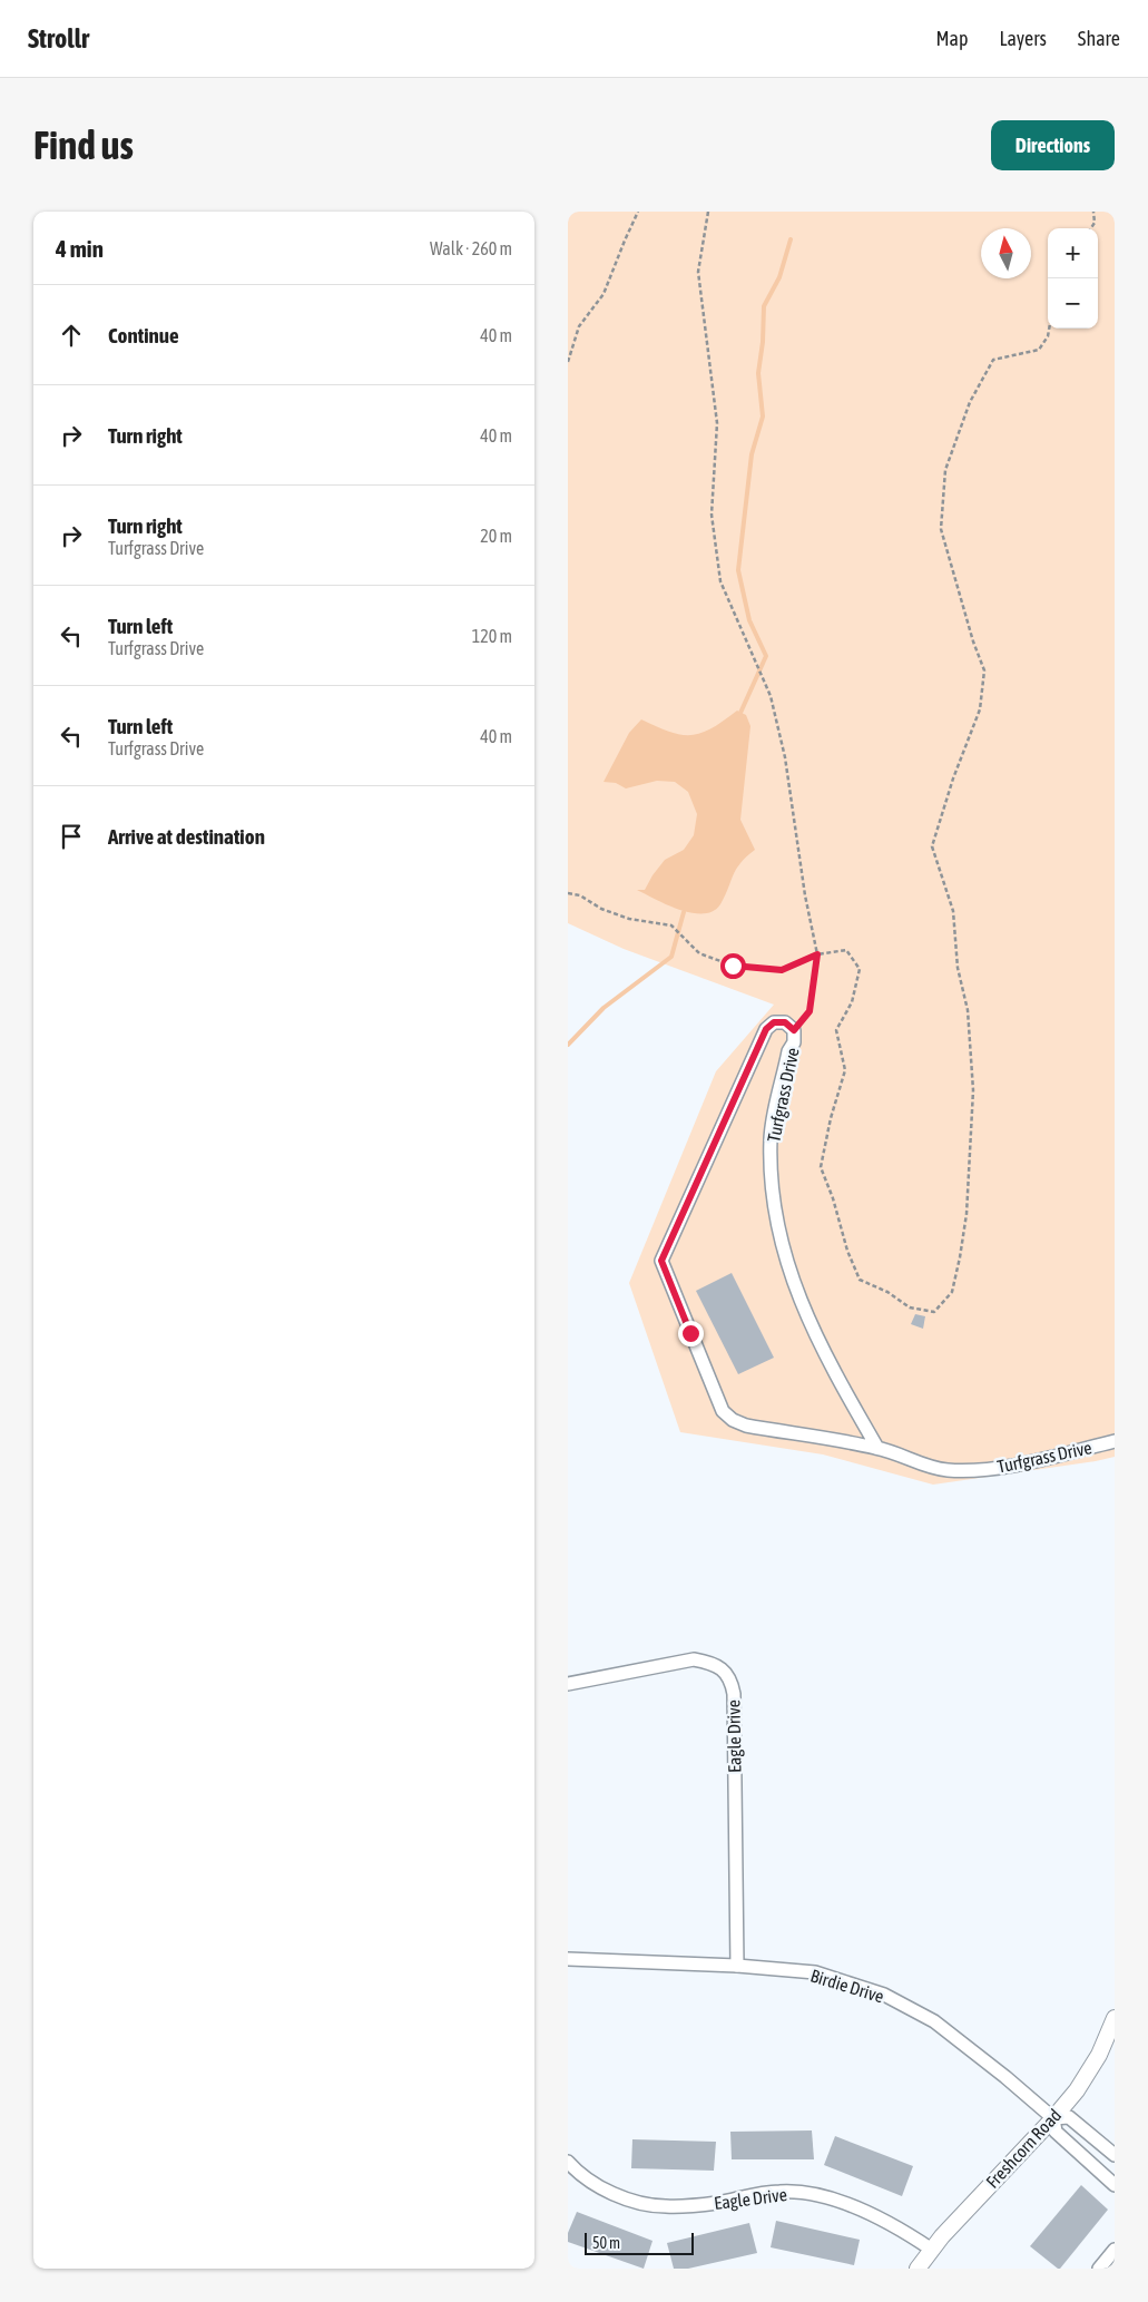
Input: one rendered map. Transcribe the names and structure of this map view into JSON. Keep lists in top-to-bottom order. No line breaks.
{"streets":{"street":["Turfgrass Drive","Eagle Drive","Birdie Drive","Freshcorn Road"]},"crossings":[["Eagle Drive","Birdie Drive"],["Eagle Drive","Freshcorn Road"],["Birdie Drive","Freshcorn Road"]],"scale_bar":"50 m","north":"top","page":{"header":"Strollr","nav":["Map","Layers","Share"],"buttons":"Directions","title":"Find us","heading":["4 min","Walk · 260 m"],"map_buttons":["+","−"],"list":[["Continue","40 m"],["Turn right","40 m"],["Turn right","Turfgrass Drive","20 m"],["Turn left","Turfgrass Drive","120 m"],["Turn left","Turfgrass Drive","40 m"],"Arrive at destination"],"scale":"50 m"}}
